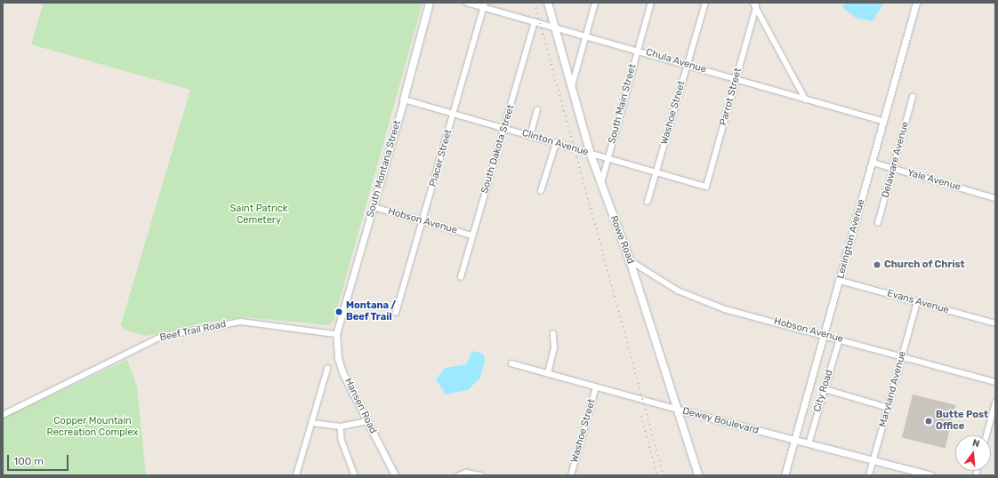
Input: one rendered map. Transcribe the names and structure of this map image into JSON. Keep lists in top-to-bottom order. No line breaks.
{"streets":{"main road":["South Montana Street","Rowe Road"],"street":["Chula Avenue","Parrot Street","South Main Street","Washoe Street","Clinton Avenue","South Dakota Street","Placer Street","Delaware Avenue","Yale Avenue","Hobson Avenue","Lexington Avenue","Evans Avenue","Beef Trail Road","Maryland Avenue","City Road","Hansen Road","Dewey Boulevard"]},"crossings":[["Chula Avenue","Parrot Street"],["Chula Avenue","South Main Street"],["Chula Avenue","Washoe Street"],["Chula Avenue","South Dakota Street"],["Chula Avenue","Placer Street"],["Chula Avenue","Lexington Avenue"],["Chula Avenue","Rowe Road"],["Parrot Street","Clinton Avenue"],["South Main Street","Clinton Avenue"],["South Main Street","Rowe Road"],["Washoe Street","Clinton Avenue"],["Washoe Street","Dewey Boulevard"],["Clinton Avenue","South Dakota Street"],["Clinton Avenue","Placer Street"],["Clinton Avenue","South Montana Street"],["Clinton Avenue","Rowe Road"],["South Dakota Street","Hobson Avenue"],["Placer Street","Hobson Avenue"],["Delaware Avenue","Yale Avenue"],["South Montana Street","Hobson Avenue"],["South Montana Street","Beef Trail Road"],["South Montana Street","Hansen Road"],["Yale Avenue","Lexington Avenue"],["Hobson Avenue","Lexington Avenue"],["Hobson Avenue","Rowe Road"],["Hobson Avenue","Maryland Avenue"],["Hobson Avenue","City Road"],["Lexington Avenue","Evans Avenue"],["Lexington Avenue","Dewey Boulevard"],["Rowe Road","Dewey Boulevard"],["Evans Avenue","Maryland Avenue"],["Beef Trail Road","Hansen Road"],["Maryland Avenue","Dewey Boulevard"],["City Road","Dewey Boulevard"]],"parks":["Saint Patrick Cemetery","Copper Mountain Recreation Complex"],"places":["Church of Christ","Montana / Beef Trail","Butte Post Office"],"scale_bar":"100 m","north":"top"}
